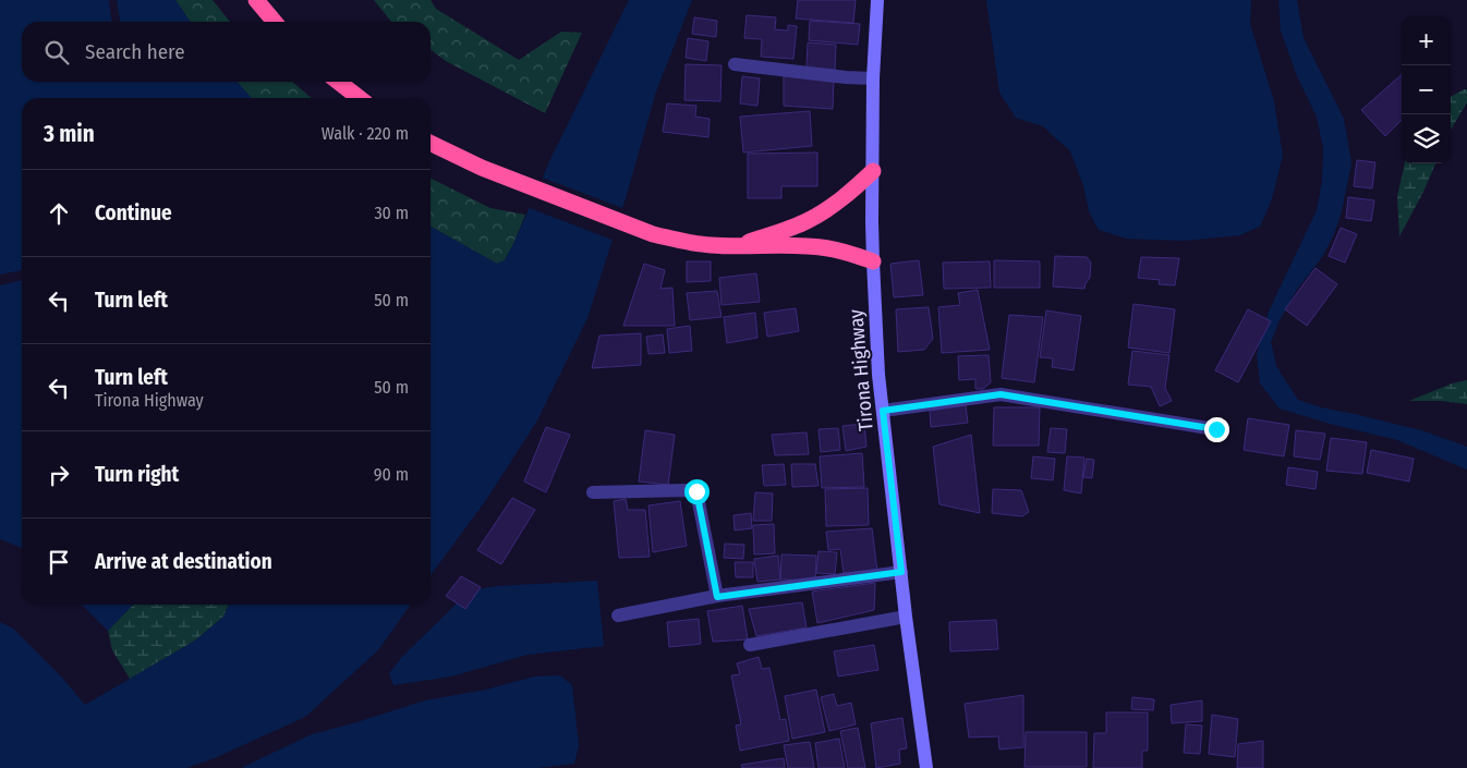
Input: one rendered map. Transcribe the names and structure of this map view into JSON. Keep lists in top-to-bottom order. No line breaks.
{"streets":{"main road":["Tirona Highway"]},"page":{"map_buttons":["+","−"],"search":"Search here","heading":["3 min","Walk · 220 m"],"list":[["Continue","30 m"],["Turn left","50 m"],["Turn left","Tirona Highway","50 m"],["Turn right","90 m"],"Arrive at destination"]}}
